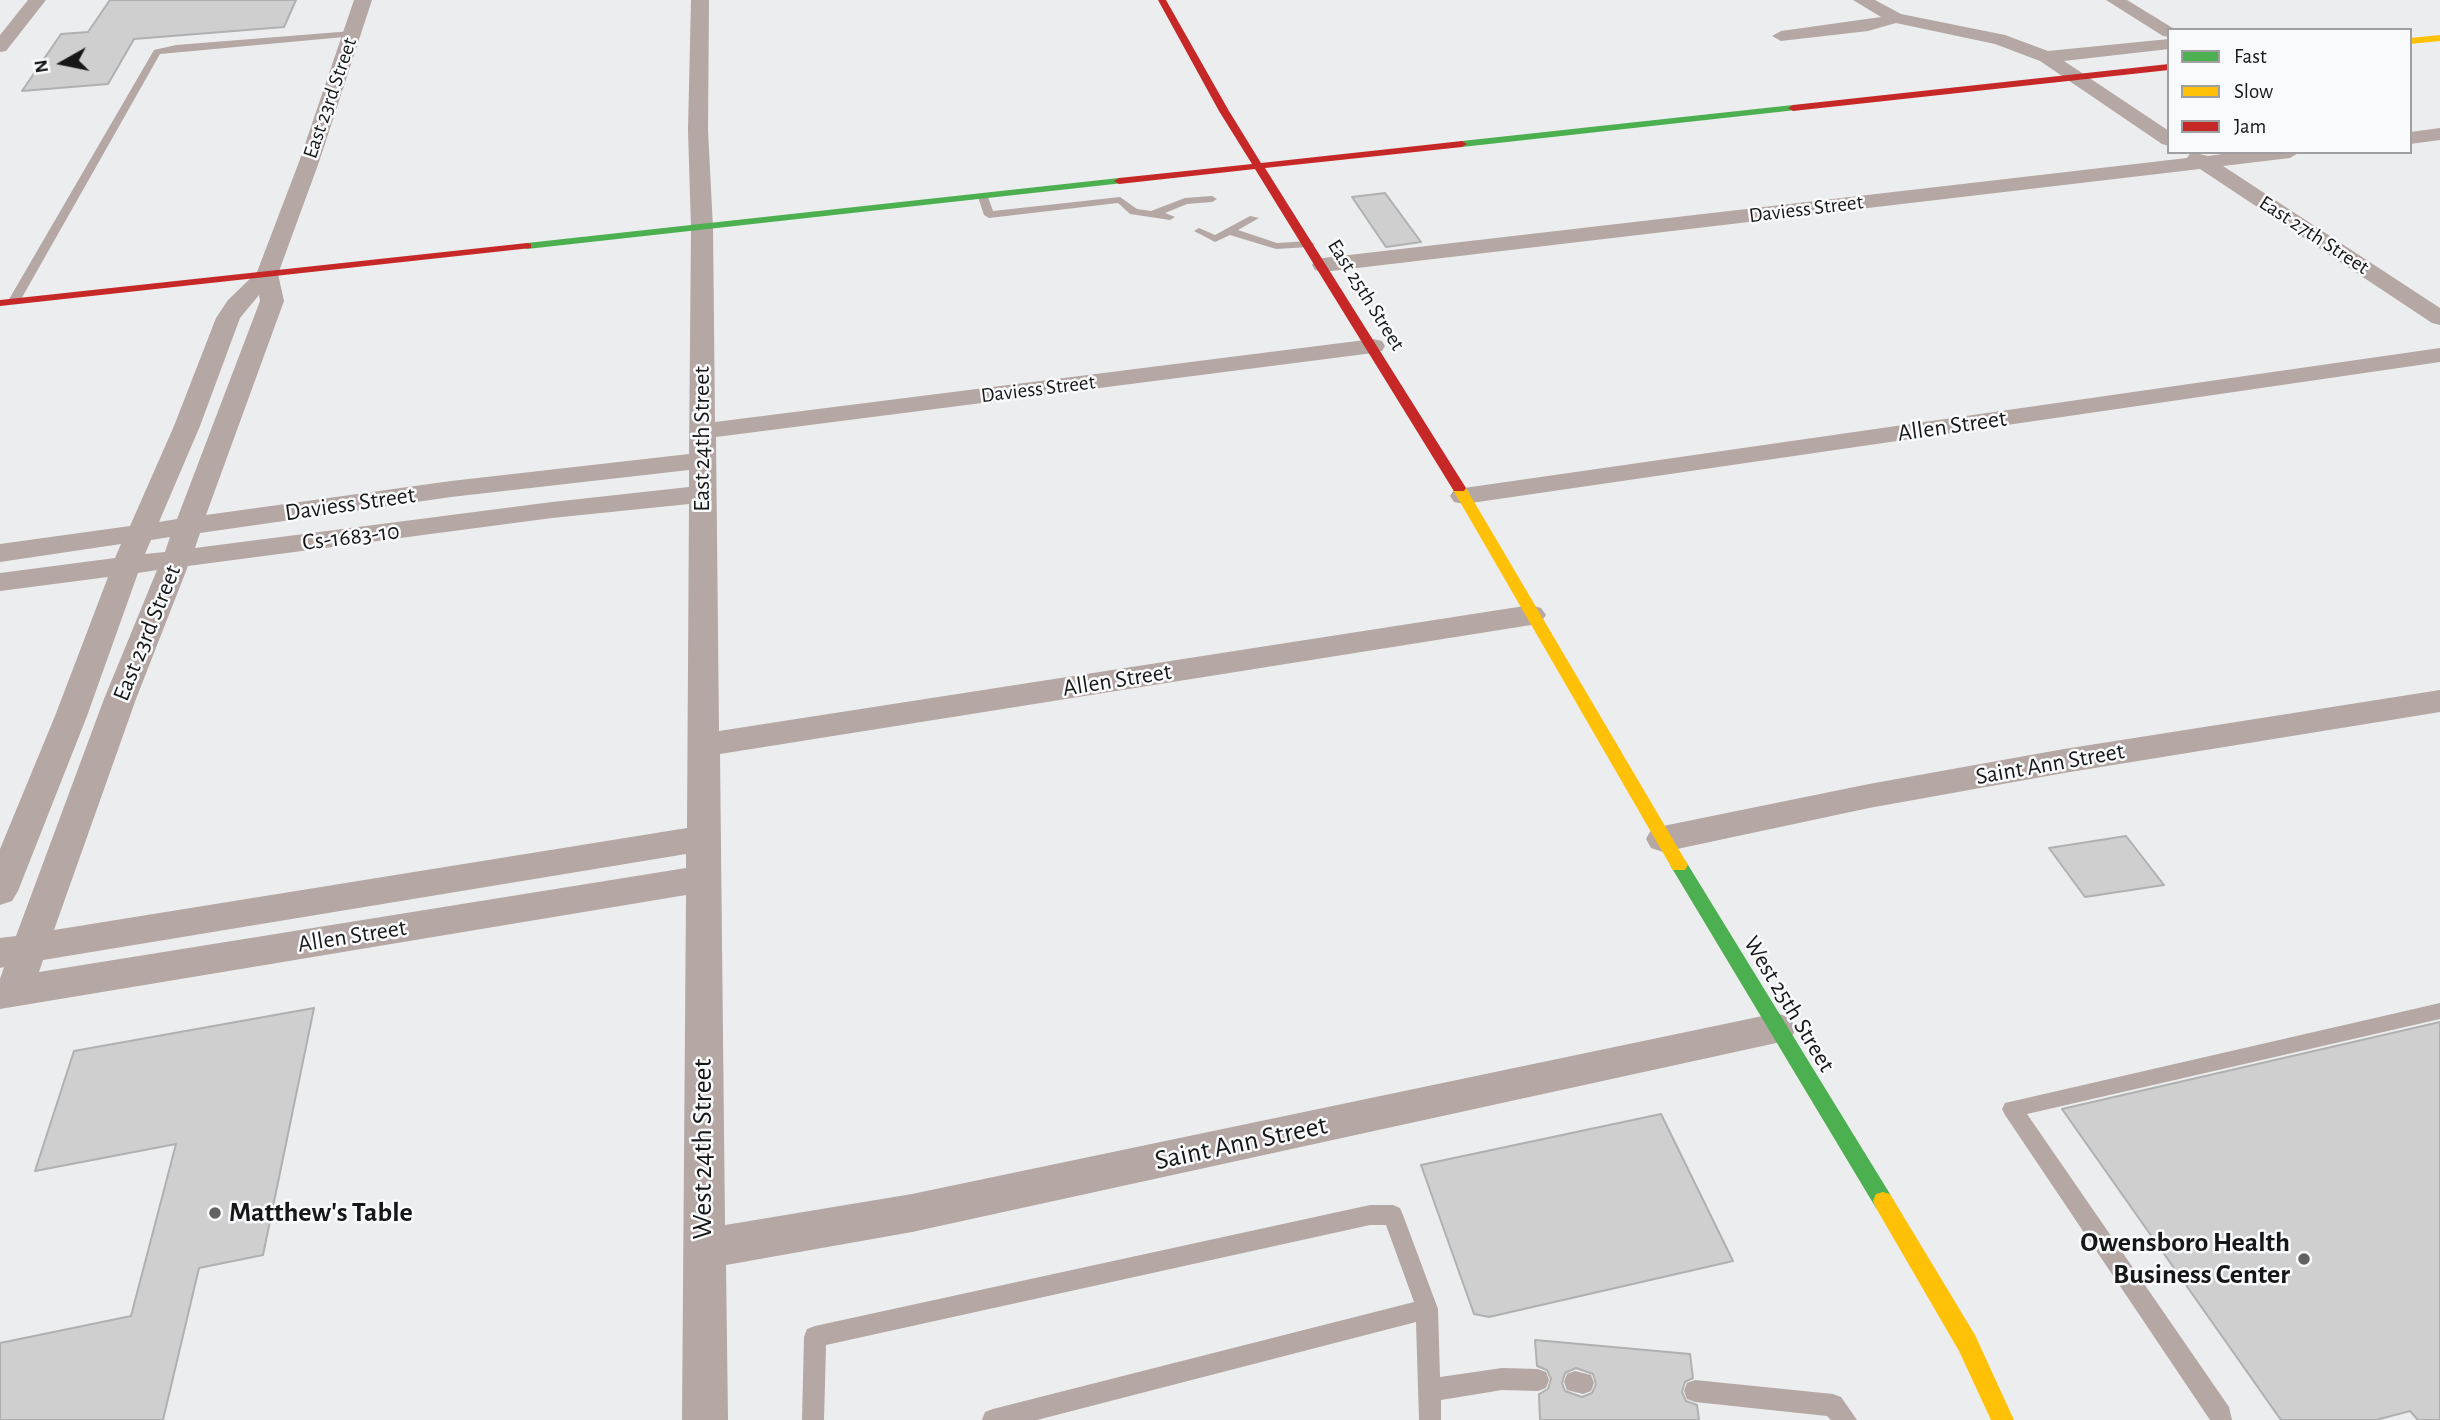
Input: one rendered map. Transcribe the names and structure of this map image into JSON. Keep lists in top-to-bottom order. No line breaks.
{"streets":{"street":["East 23rd Street","Daviess Street","East 27th Street","East 25th Street","Allen Street","East 24th Street","Cs-1683-10","Saint Ann Street","West 25th Street","West 24th Street"]},"crossings":[["East 23rd Street","Daviess Street"],["East 23rd Street","Allen Street"],["East 23rd Street","Cs-1683-10"],["Daviess Street","East 27th Street"],["Daviess Street","East 25th Street"],["Daviess Street","East 24th Street"],["East 25th Street","Allen Street"],["East 25th Street","West 25th Street"],["Allen Street","East 24th Street"],["Allen Street","West 25th Street"],["Allen Street","West 24th Street"],["East 24th Street","Cs-1683-10"],["East 24th Street","West 24th Street"],["Saint Ann Street","West 25th Street"],["Saint Ann Street","West 24th Street"]],"places":["Matthew's Table","Owensboro Health Business Center"],"legend":["Fast","Slow","Jam"],"north":"left"}
